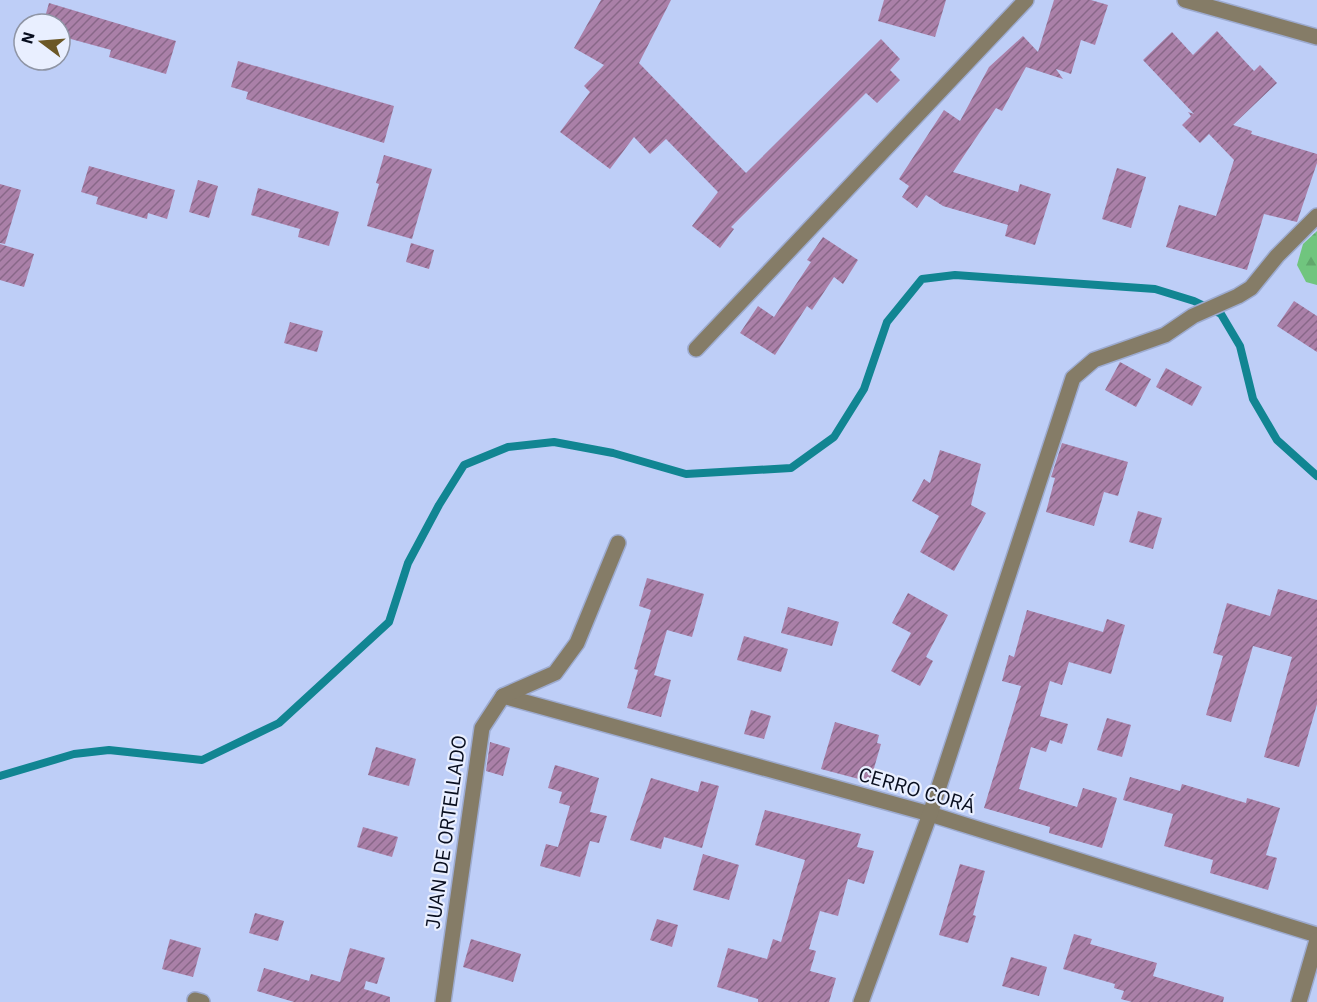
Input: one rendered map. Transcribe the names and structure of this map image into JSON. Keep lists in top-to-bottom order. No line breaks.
{"streets":{"street":["CERRO CORÁ","JUAN DE ORTELLADO"]},"crossings":[["CERRO CORÁ","JUAN DE ORTELLADO"]],"north":"left"}
